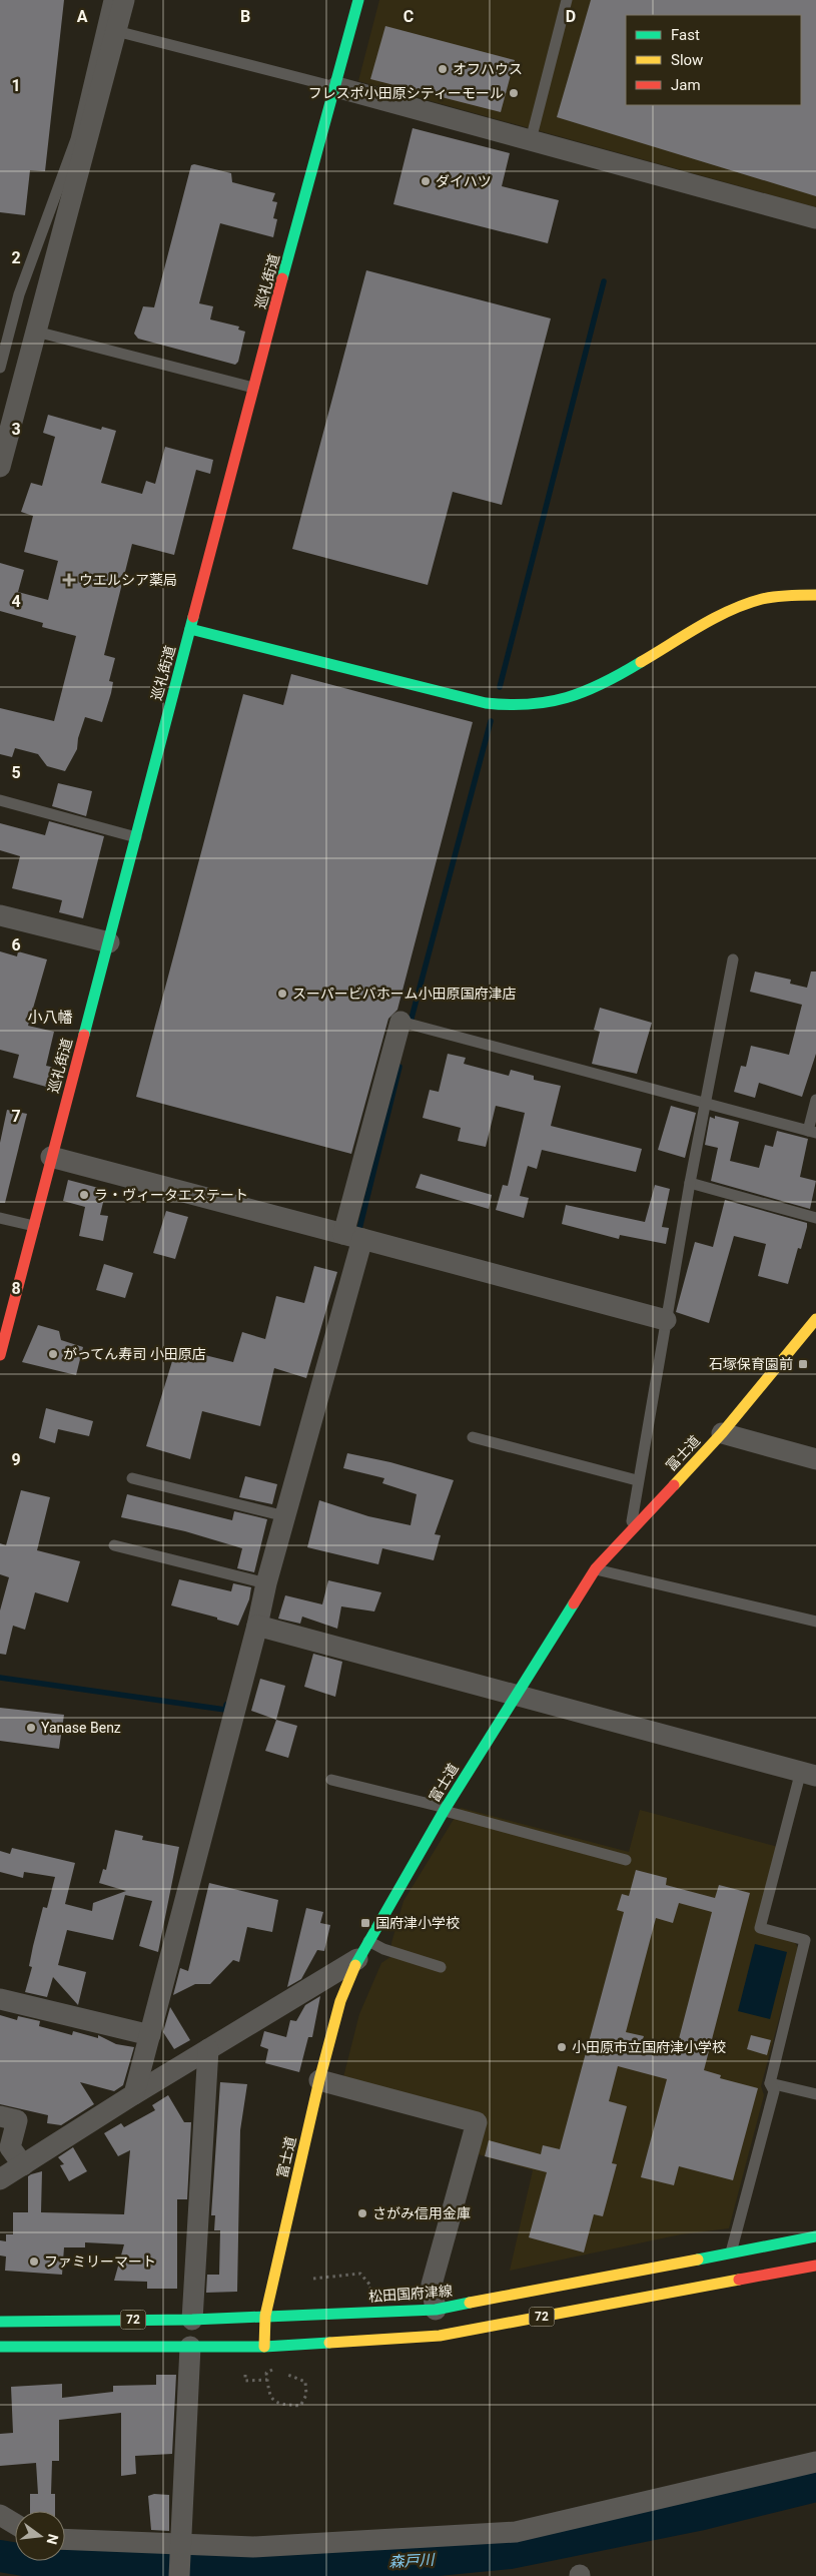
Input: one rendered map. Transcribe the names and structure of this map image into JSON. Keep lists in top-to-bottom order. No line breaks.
{"streets":{"street":["巡礼街道","富士道","松田国府津線","72"]},"crossings":[["富士道","松田国府津線"],["富士道","72"]],"districts":["小八幡"],"water":["森戸川"],"places":{"other":["オフハウス","フレスポ小田原シティーモール","ダイハツ","スーパービバホーム小田原国府津店","ラ・ヴィータエステート","がってん寿司 小田原店","Yanase Benz","小田原市立国府津小学校","さがみ信用金庫","ファミリーマート"],"health":["ウエルシア薬局"],"transit":["石塚保育園前","国府津小学校"]},"legend":["Fast","Slow","Jam"],"north":"right","grid":{"columns":["A","B","C","D"],"rows":["1","2","3","4","5","6","7","8","9"]}}
